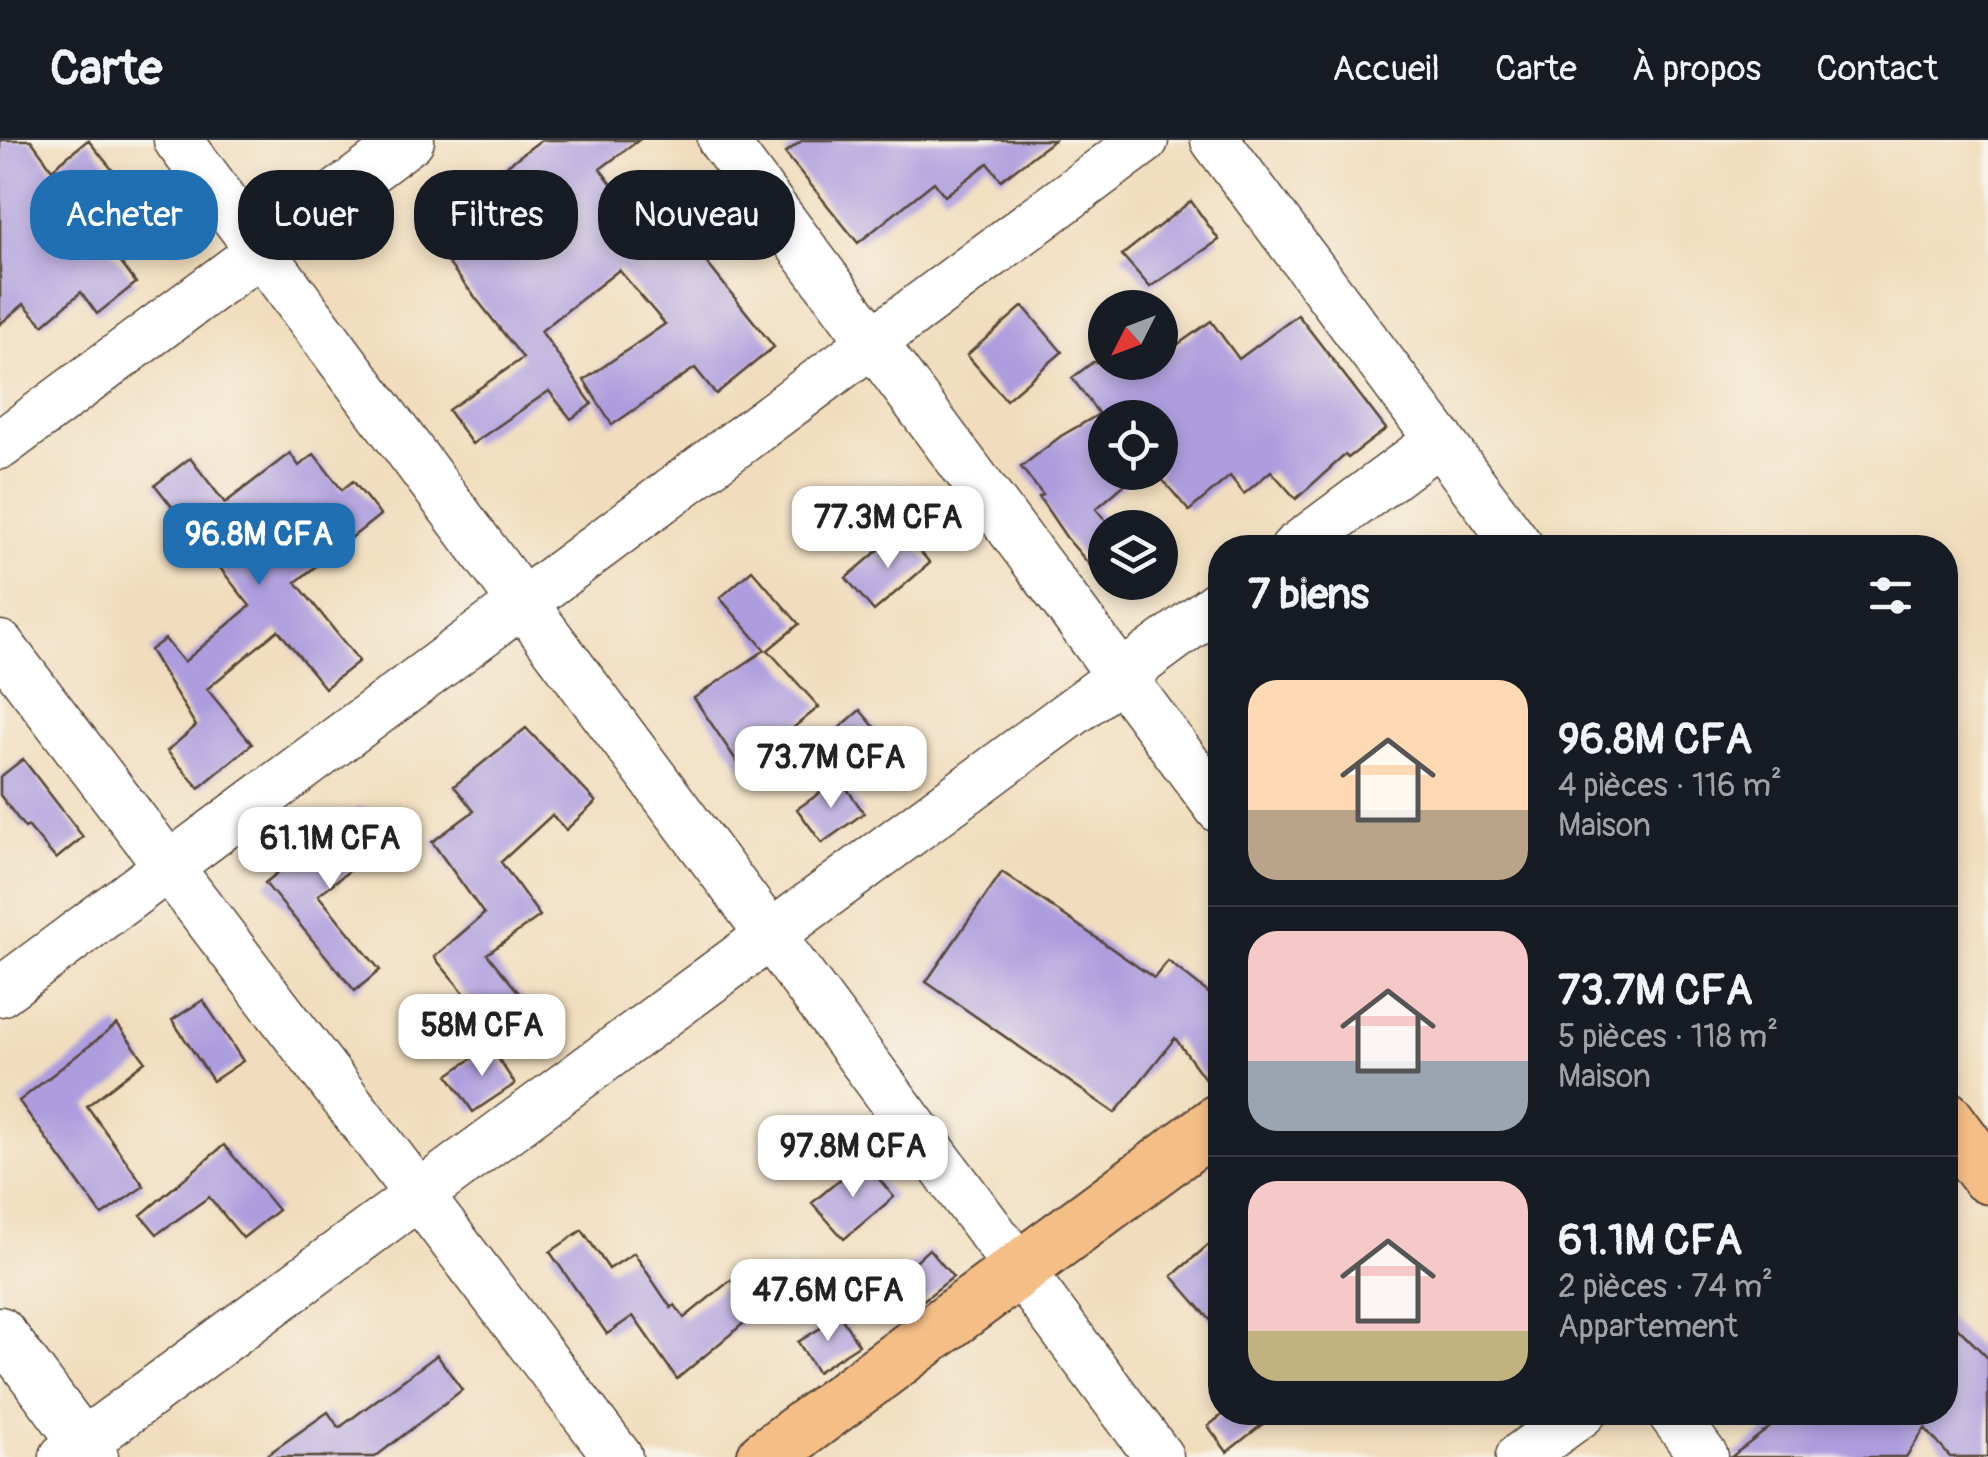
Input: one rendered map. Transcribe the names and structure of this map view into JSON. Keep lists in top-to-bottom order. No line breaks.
{"north":"bottom left","page":{"header":"Carte","nav":["Accueil","Carte","À propos","Contact"],"chip":["Acheter","Louer","Filtres","Nouveau"],"price":["77.3M CFA","96.8M CFA","73.7M CFA","61.1M CFA","58M CFA","97.8M CFA","47.6M CFA"],"heading":"7 biens","list":[{"name":"96.8M CFA","note":"4 pièces · 116 m² · Maison"},{"name":"73.7M CFA","note":"5 pièces · 118 m² · Maison"},{"name":"61.1M CFA","note":"2 pièces · 74 m² · Appartement"}]}}
